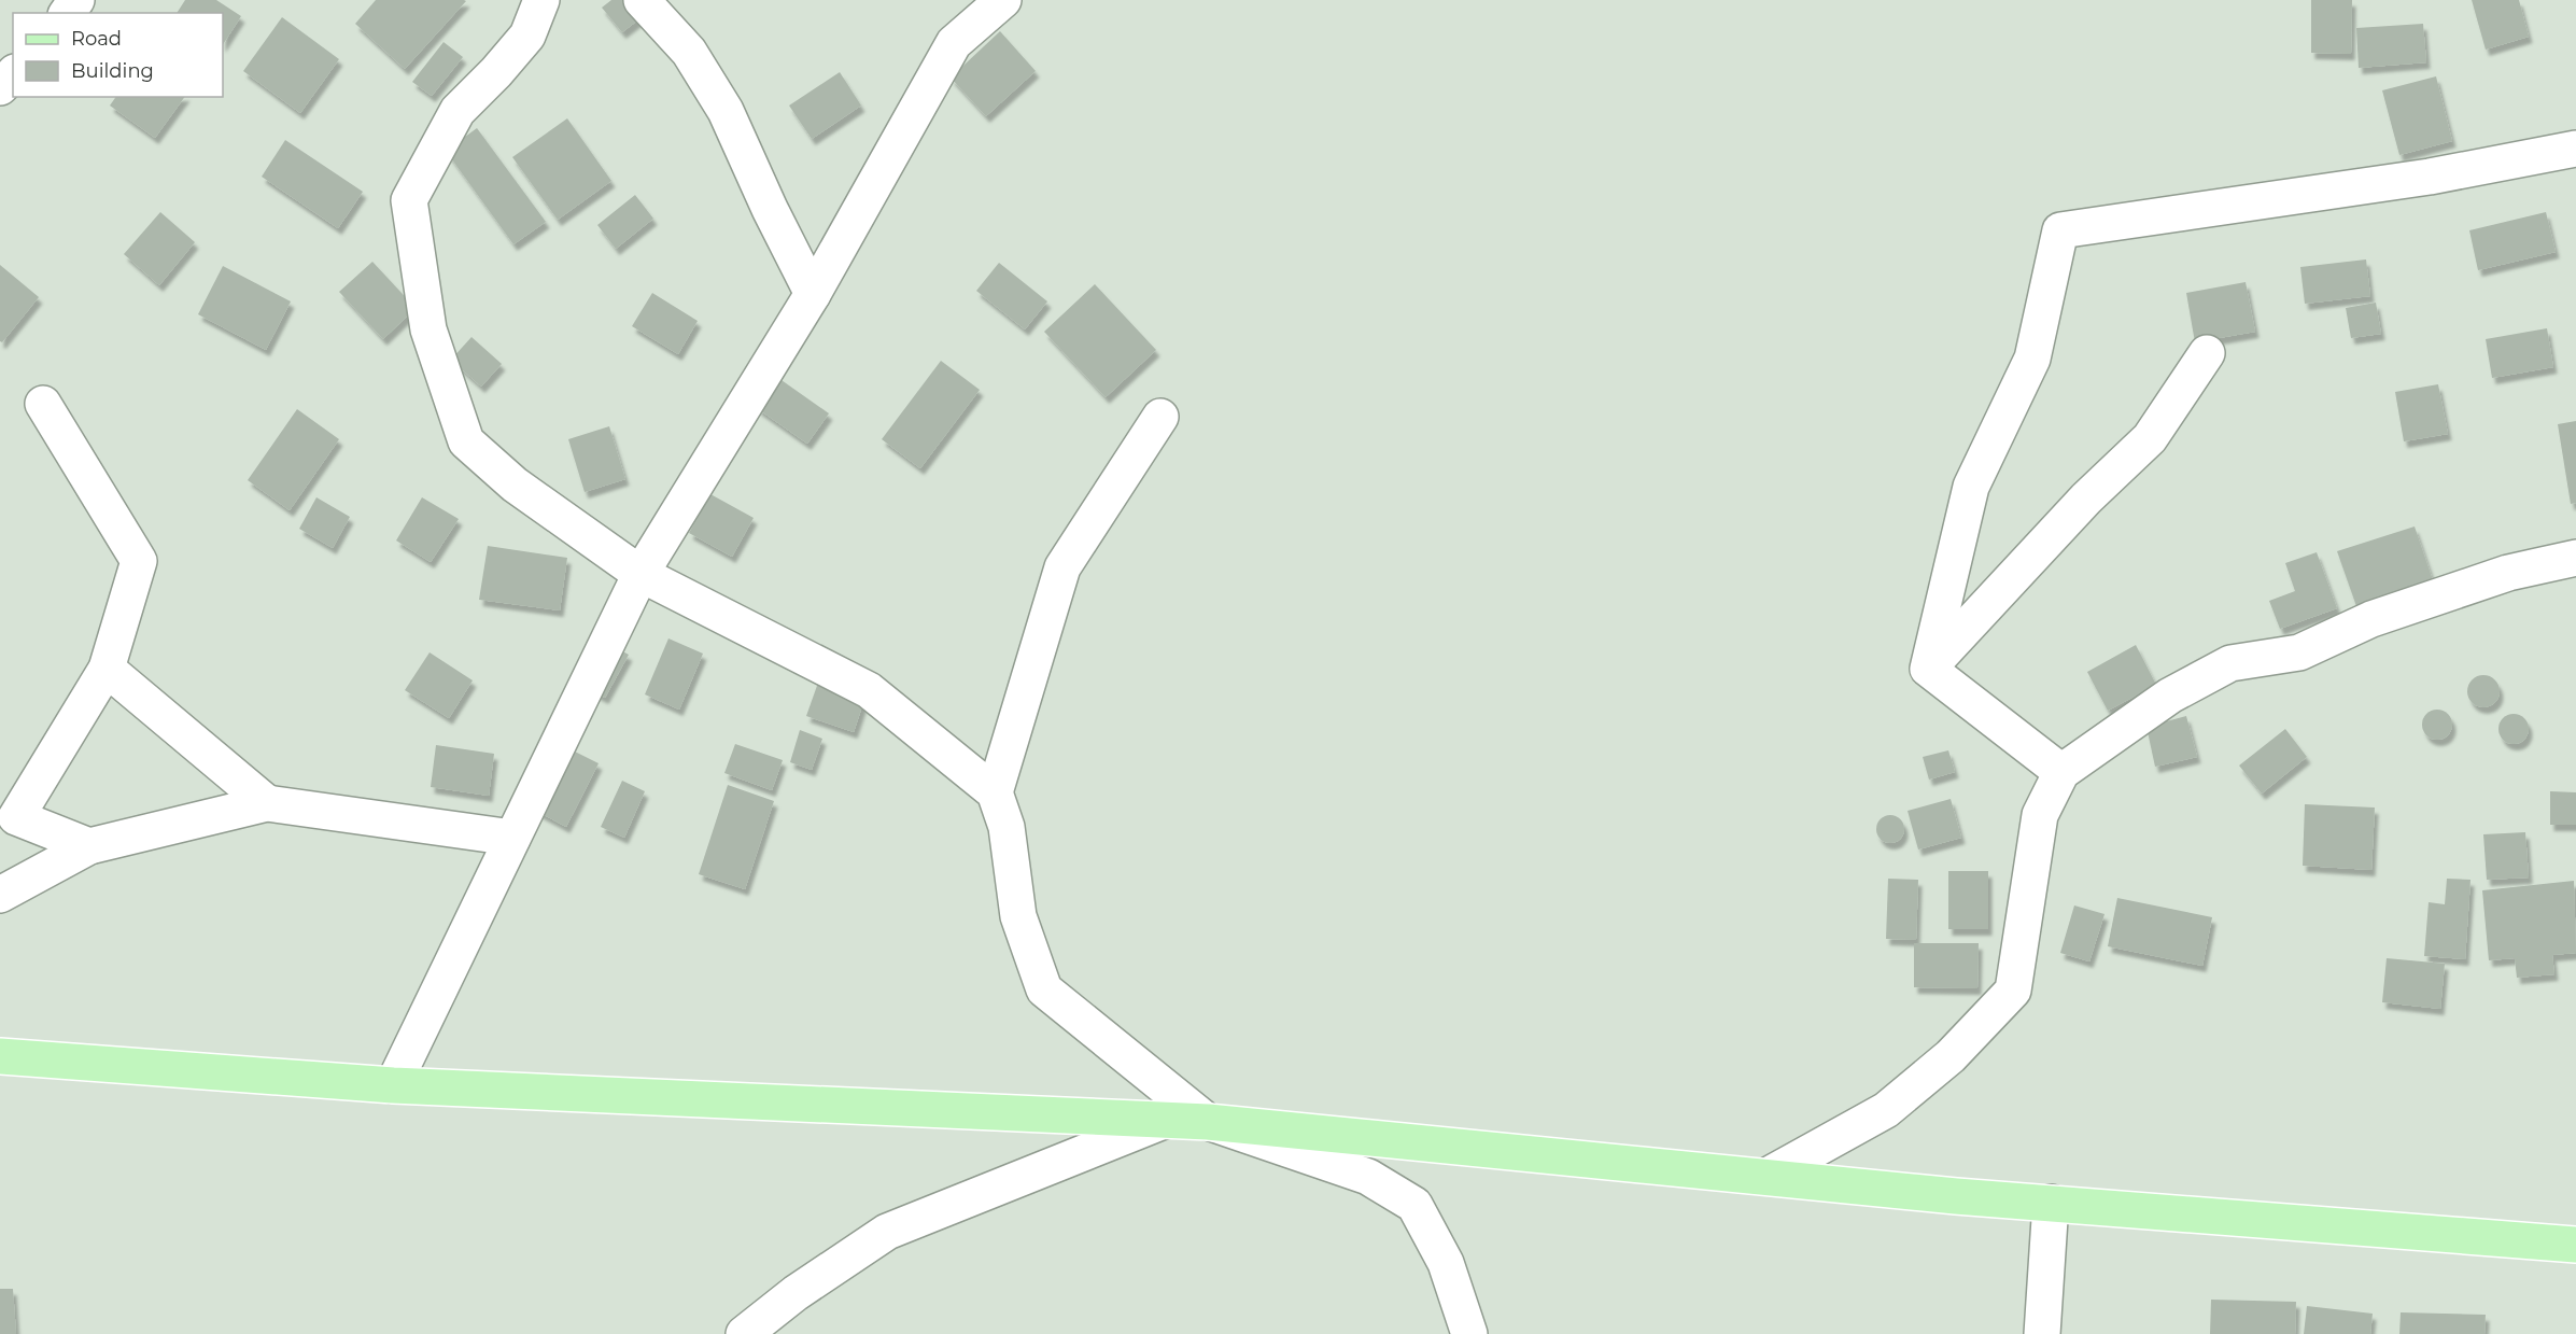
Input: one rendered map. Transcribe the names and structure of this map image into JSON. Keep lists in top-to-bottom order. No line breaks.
{"legend":["Road","Building"]}
